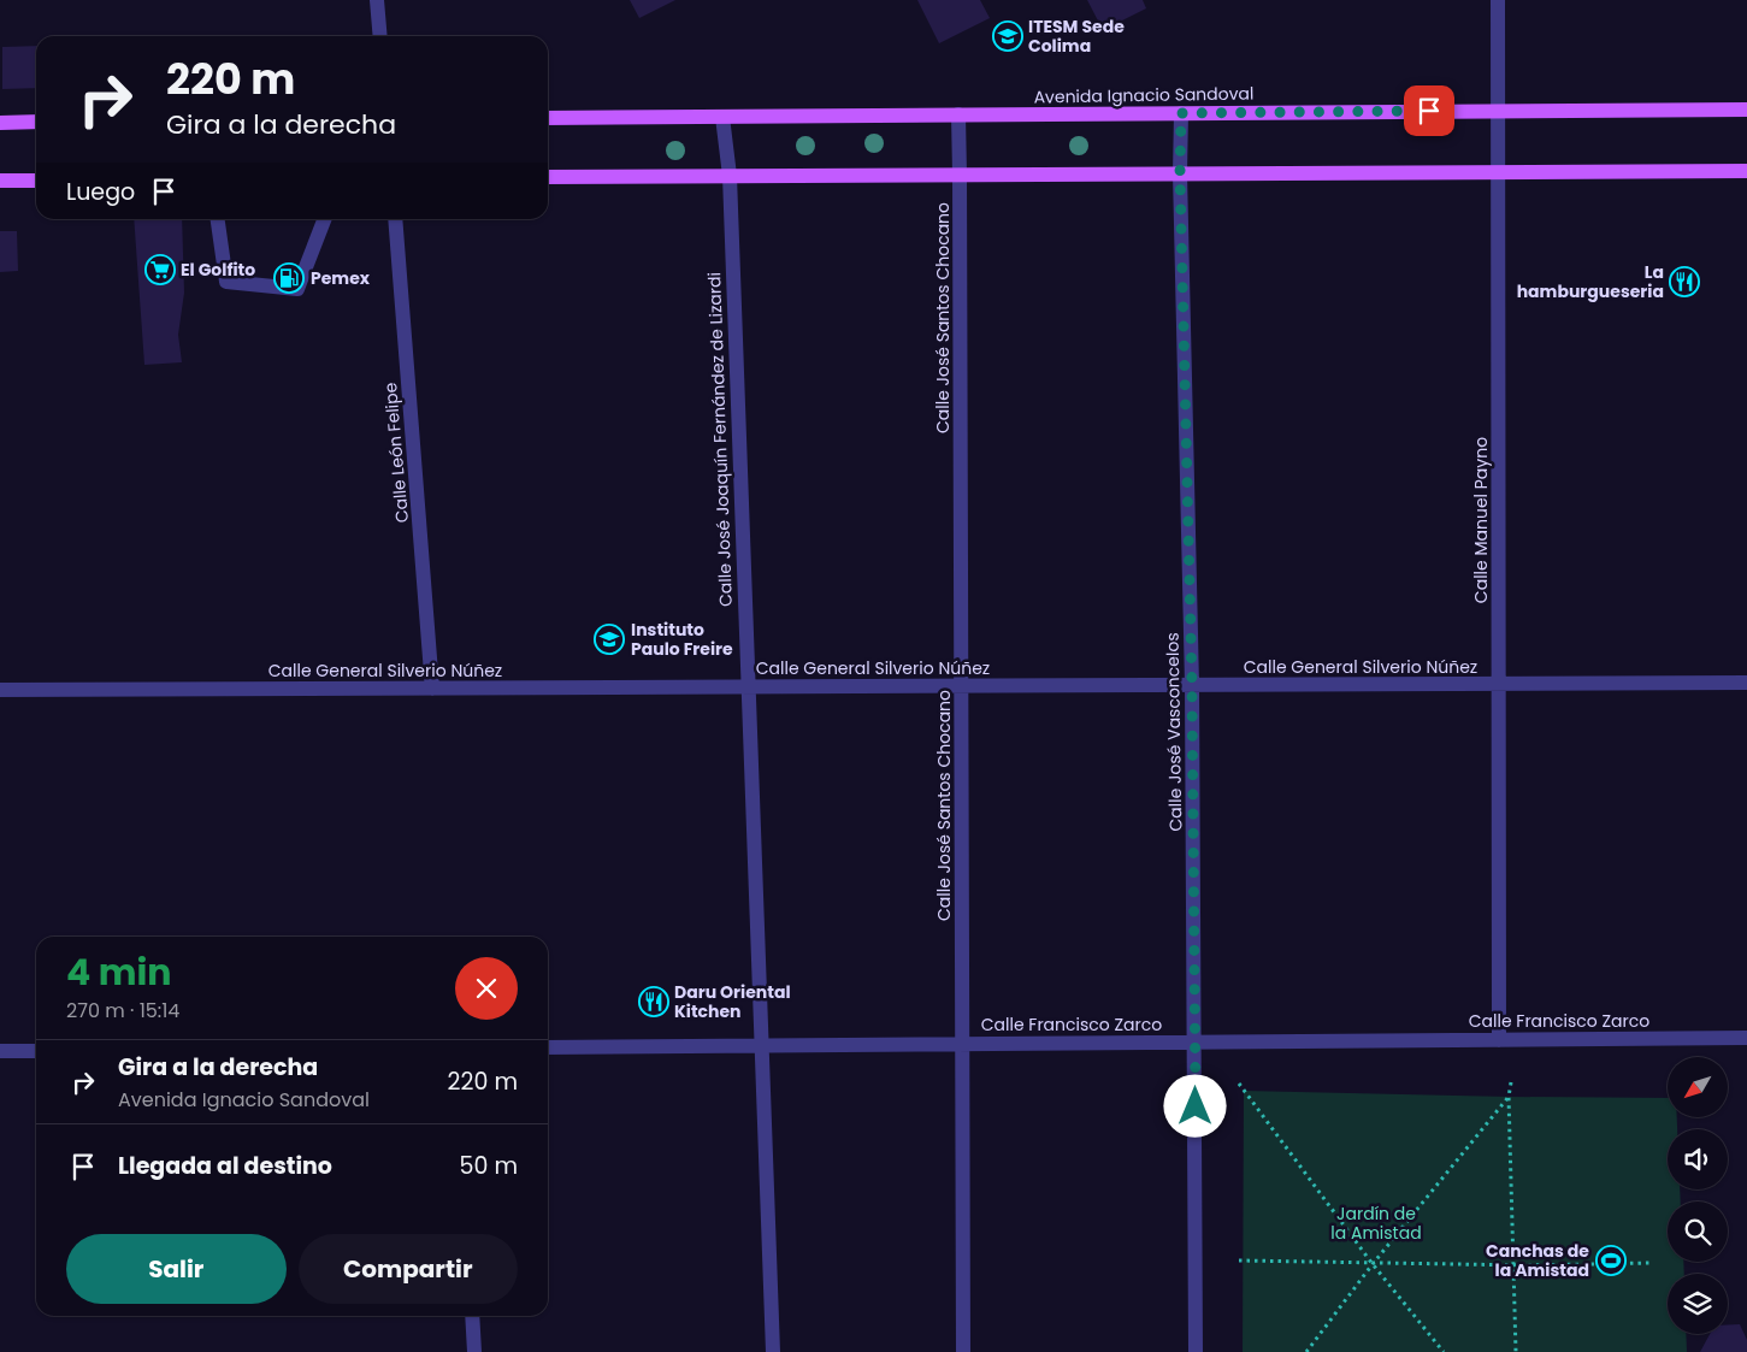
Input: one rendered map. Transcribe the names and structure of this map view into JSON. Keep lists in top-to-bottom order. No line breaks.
{"streets":{"main road":["Avenida Ignacio Sandoval"],"street":["Calle José Santos Chocano","Calle José Joaquín Fernández de Lizardi","Calle León Felipe","Calle Manuel Payno","Calle General Silverio Núñez","Calle José Vasconcelos","Calle Francisco Zarco"]},"crossings":[["Avenida Ignacio Sandoval","Calle José Santos Chocano"],["Avenida Ignacio Sandoval","Calle José Joaquín Fernández de Lizardi"],["Avenida Ignacio Sandoval","Calle Manuel Payno"],["Avenida Ignacio Sandoval","Calle José Vasconcelos"],["Calle José Santos Chocano","Calle General Silverio Núñez"],["Calle José Santos Chocano","Calle Francisco Zarco"],["Calle José Joaquín Fernández de Lizardi","Calle General Silverio Núñez"],["Calle José Joaquín Fernández de Lizardi","Calle Francisco Zarco"],["Calle León Felipe","Calle General Silverio Núñez"],["Calle Manuel Payno","Calle General Silverio Núñez"],["Calle Manuel Payno","Calle Francisco Zarco"],["Calle General Silverio Núñez","Calle José Vasconcelos"],["Calle José Vasconcelos","Calle Francisco Zarco"]],"parks":["Jardín de la Amistad"],"places":{"school or university":["ITESM Sede Colima","Instituto Paulo Freire"],"supermarket":["El Golfito"],"fuel station":["Pemex"],"restaurant":["La hamburgueseria","Daru Oriental Kitchen"],"sports":["Canchas de la Amistad"]},"north":"bottom left","page":{"turn":["220 m","Gira a la derecha"],"then":"Luego","heading":["4 min","270 m · 15:14"],"list":[{"name":"Gira a la derecha","note":"Avenida Ignacio Sandoval","value":"220 m"},{"name":"Llegada al destino","value":"50 m"}],"buttons":["Salir","Compartir"]}}
